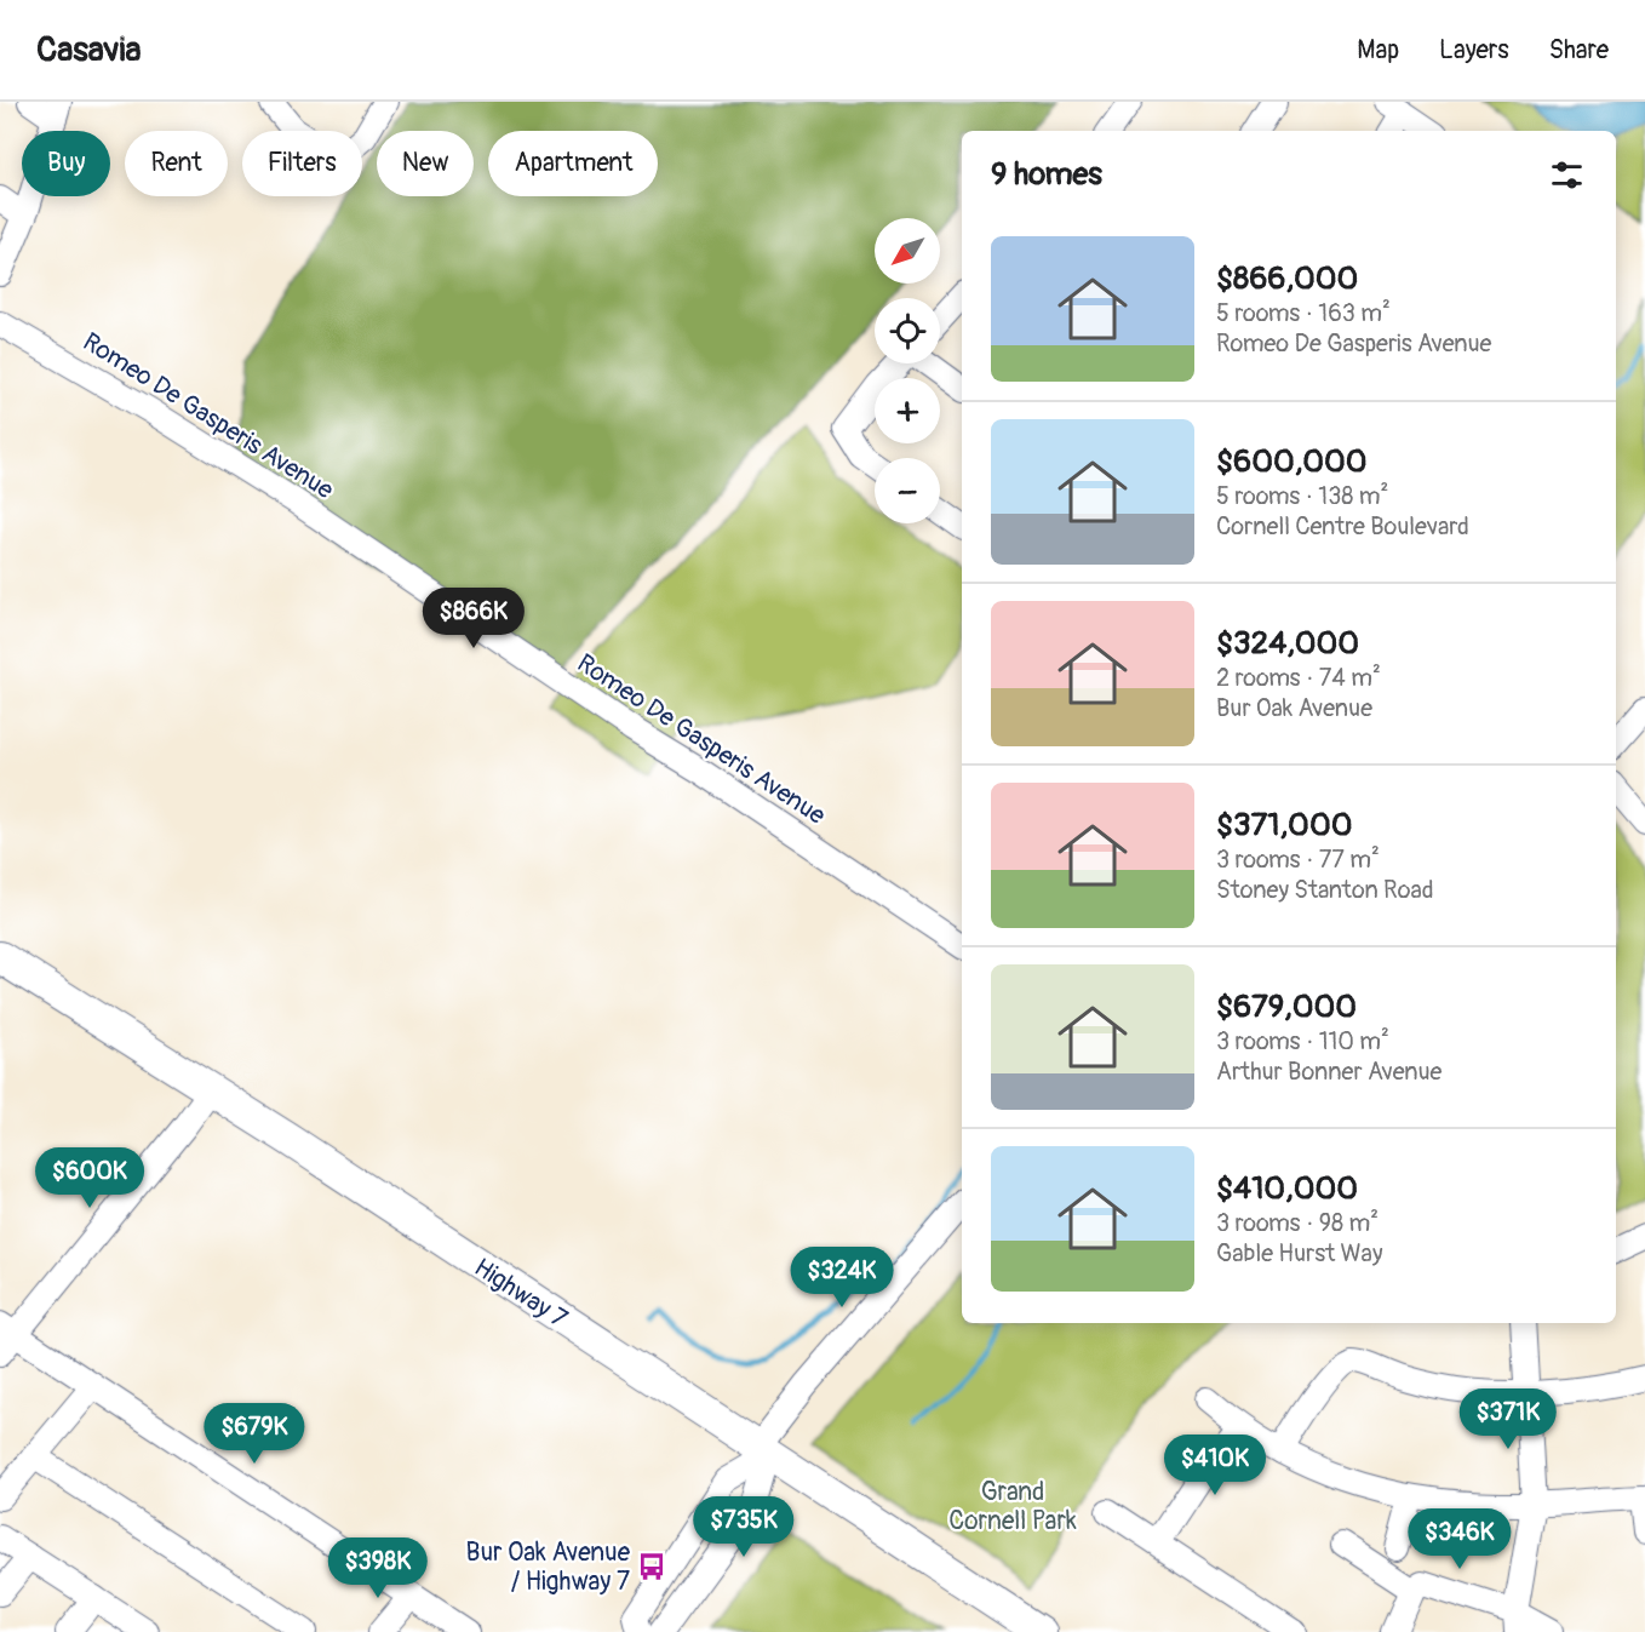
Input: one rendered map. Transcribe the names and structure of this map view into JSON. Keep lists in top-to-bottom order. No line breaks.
{"streets":{"main road":["Highway 7"],"street":["Romeo De Gasperis Avenue"]},"parks":["Grand Cornell Park"],"places":{"bus stop":["Bur Oak Avenue / Highway 7"]},"north":"bottom left","page":{"header":"Casavia","nav":["Map","Layers","Share"],"chip":["Buy","Rent","Filters","New","Apartment"],"heading":"9 homes","map_buttons":["+","−"],"list":[{"name":"$866,000","note":"5 rooms · 163 m² · Romeo De Gasperis Avenue"},{"name":"$600,000","note":"5 rooms · 138 m² · Cornell Centre Boulevard"},{"name":"$324,000","note":"2 rooms · 74 m² · Bur Oak Avenue"},{"name":"$371,000","note":"3 rooms · 77 m² · Stoney Stanton Road"},{"name":"$679,000","note":"3 rooms · 110 m² · Arthur Bonner Avenue"},{"name":"$410,000","note":"3 rooms · 98 m² · Gable Hurst Way"}],"price":["$866K","$600K","$324K","$371K","$679K","$410K","$735K","$346K","$398K"]}}
